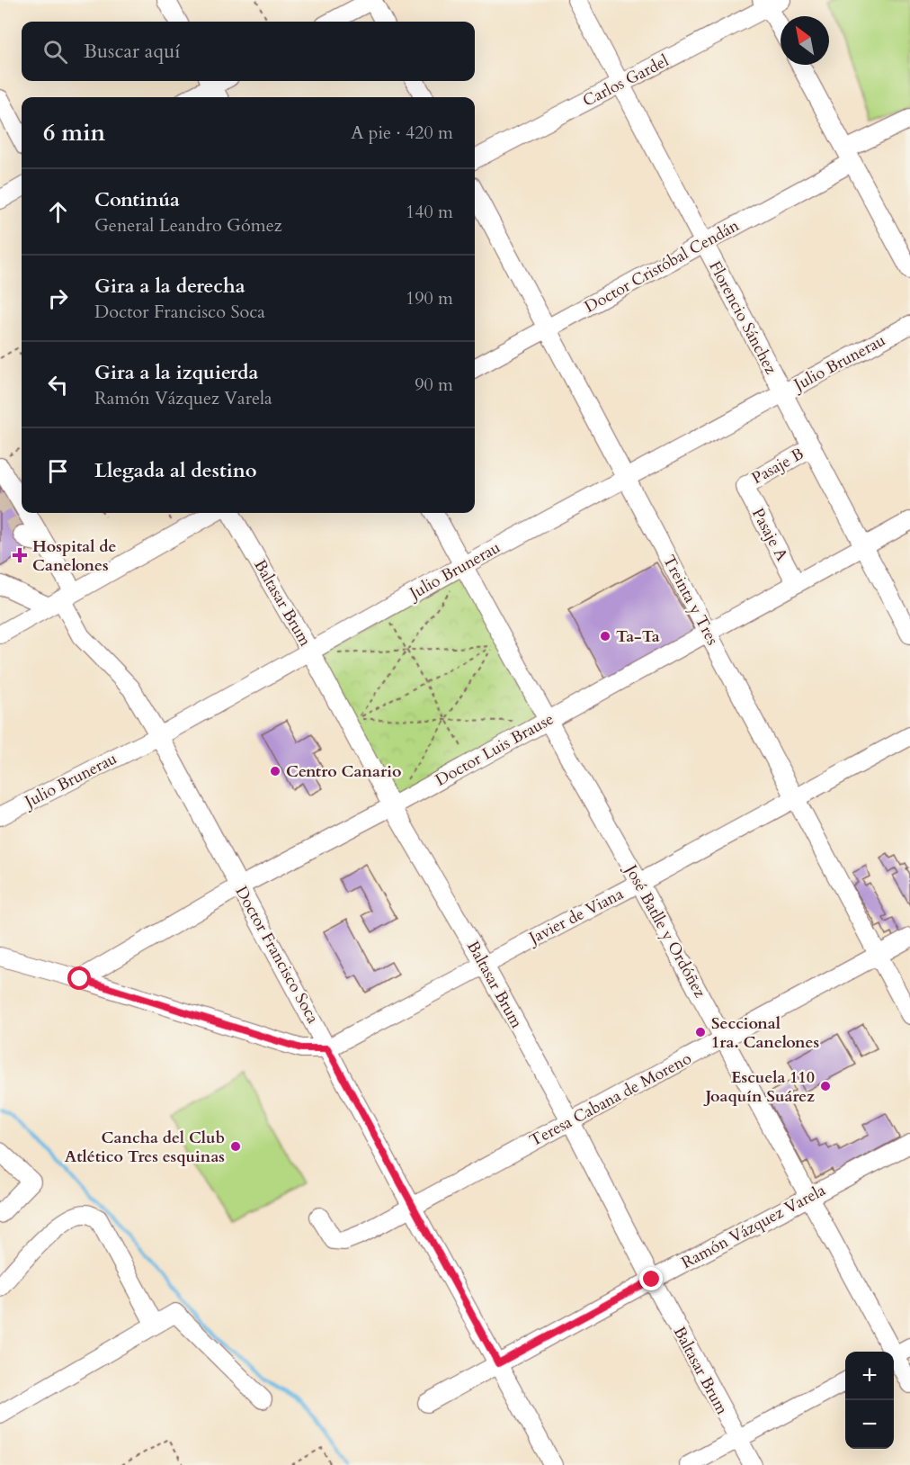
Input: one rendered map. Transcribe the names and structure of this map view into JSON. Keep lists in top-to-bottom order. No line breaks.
{"streets":{"street":["Carlos Gardel","Doctor Cristóbal Cendán","Florencio Sánchez","Julio Brunerau","Pasaje B","Pasaje A","Treinta y Tres","Baltasar Brum","Doctor Luis Brause","Javier de Viana","José Batlle y Ordóñez","Doctor Francisco Soca","Teresa Cabana de Moreno","Ramón Vázquez Varela"]},"crossings":[["Carlos Gardel","Florencio Sánchez"],["Doctor Cristóbal Cendán","Florencio Sánchez"],["Doctor Cristóbal Cendán","Treinta y Tres"],["Florencio Sánchez","Julio Brunerau"],["Florencio Sánchez","Pasaje B"],["Florencio Sánchez","Doctor Luis Brause"],["Julio Brunerau","Treinta y Tres"],["Julio Brunerau","Baltasar Brum"],["Julio Brunerau","José Batlle y Ordóñez"],["Julio Brunerau","Doctor Francisco Soca"],["Pasaje B","Pasaje A"],["Pasaje A","Doctor Luis Brause"],["Treinta y Tres","Doctor Luis Brause"],["Treinta y Tres","Javier de Viana"],["Treinta y Tres","Teresa Cabana de Moreno"],["Baltasar Brum","Doctor Luis Brause"],["Baltasar Brum","Javier de Viana"],["Baltasar Brum","Teresa Cabana de Moreno"],["Baltasar Brum","Ramón Vázquez Varela"],["Doctor Luis Brause","José Batlle y Ordóñez"],["Doctor Luis Brause","Doctor Francisco Soca"],["Javier de Viana","José Batlle y Ordóñez"],["Javier de Viana","Doctor Francisco Soca"],["José Batlle y Ordóñez","Teresa Cabana de Moreno"],["José Batlle y Ordóñez","Ramón Vázquez Varela"],["Doctor Francisco Soca","Teresa Cabana de Moreno"],["Doctor Francisco Soca","Ramón Vázquez Varela"]],"places":{"health":["Hospital de Canelones"],"other":["Ta-Ta","Centro Canario","Seccional 1ra. Canelones","Escuela 110 Joaquín Suárez","Cancha del Club Atlético Tres esquinas"]},"north":"top left","page":{"search":"Buscar aquí","heading":["6 min","A pie · 420 m"],"list":[["Continúa","General Leandro Gómez","140 m"],["Gira a la derecha","Doctor Francisco Soca","190 m"],["Gira a la izquierda","Ramón Vázquez Varela","90 m"],"Llegada al destino"],"map_buttons":["+","−"]}}
